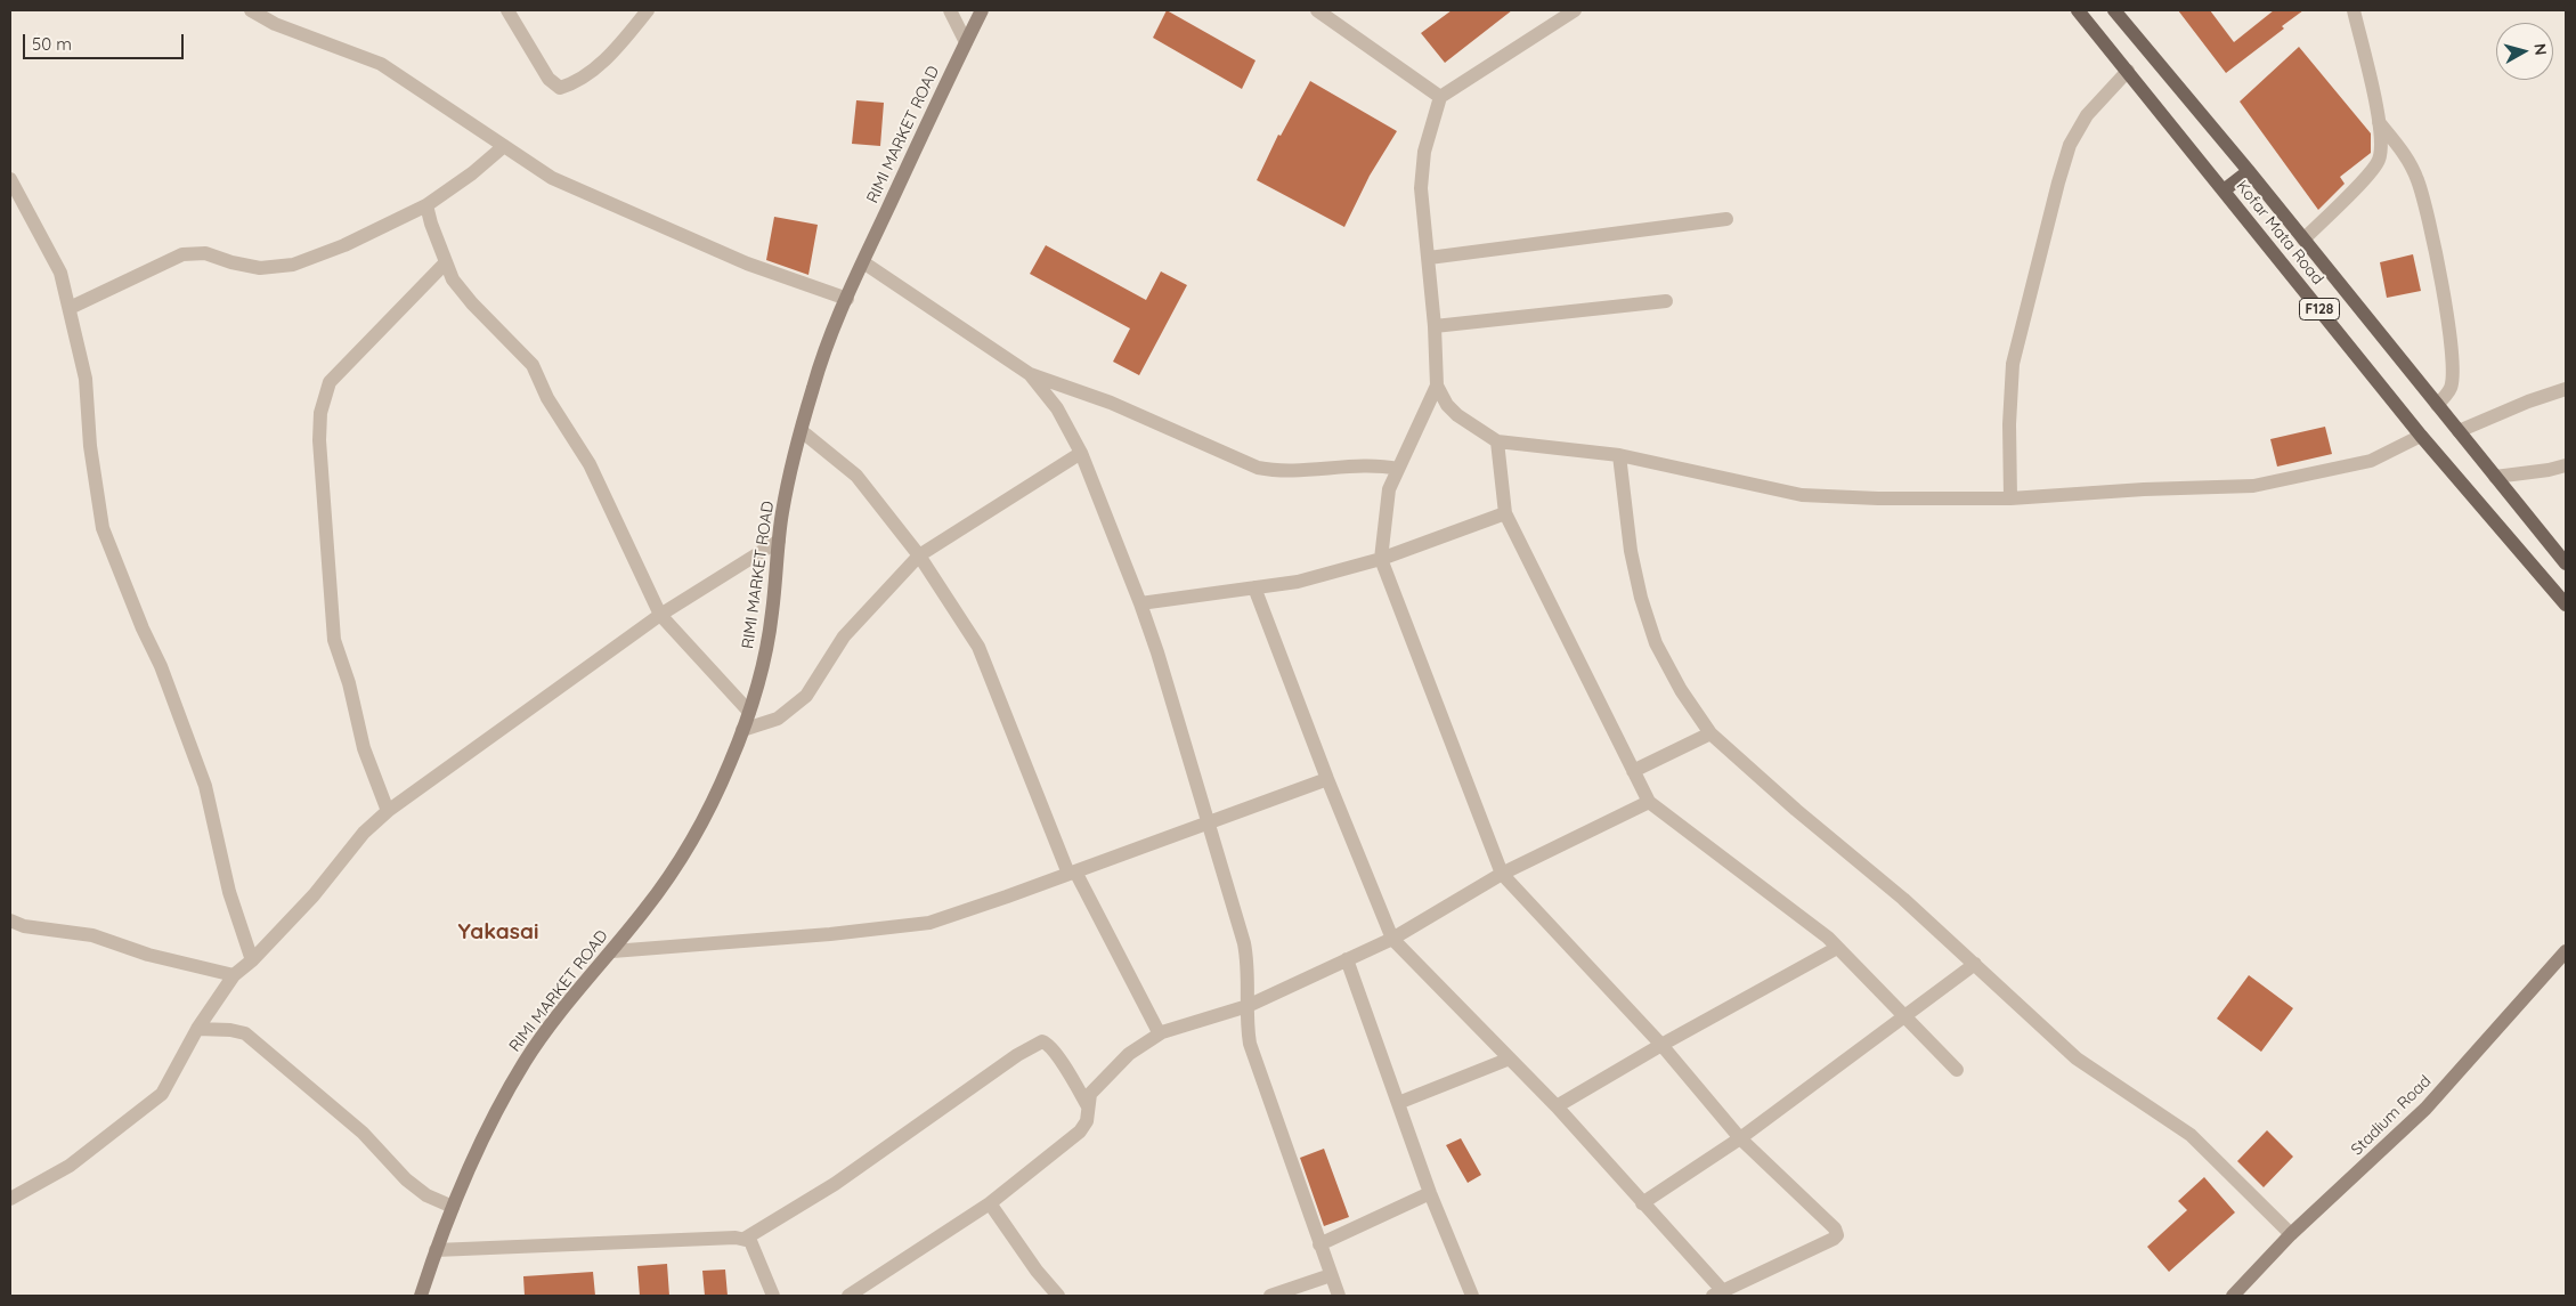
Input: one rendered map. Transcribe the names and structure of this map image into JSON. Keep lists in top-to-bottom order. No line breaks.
{"streets":{"main road":["Kofar Mata Road","F128"],"street":["RIMI MARKET ROAD","Stadium Road"]},"districts":["Yakasai"],"scale_bar":"50 m","north":"right"}
